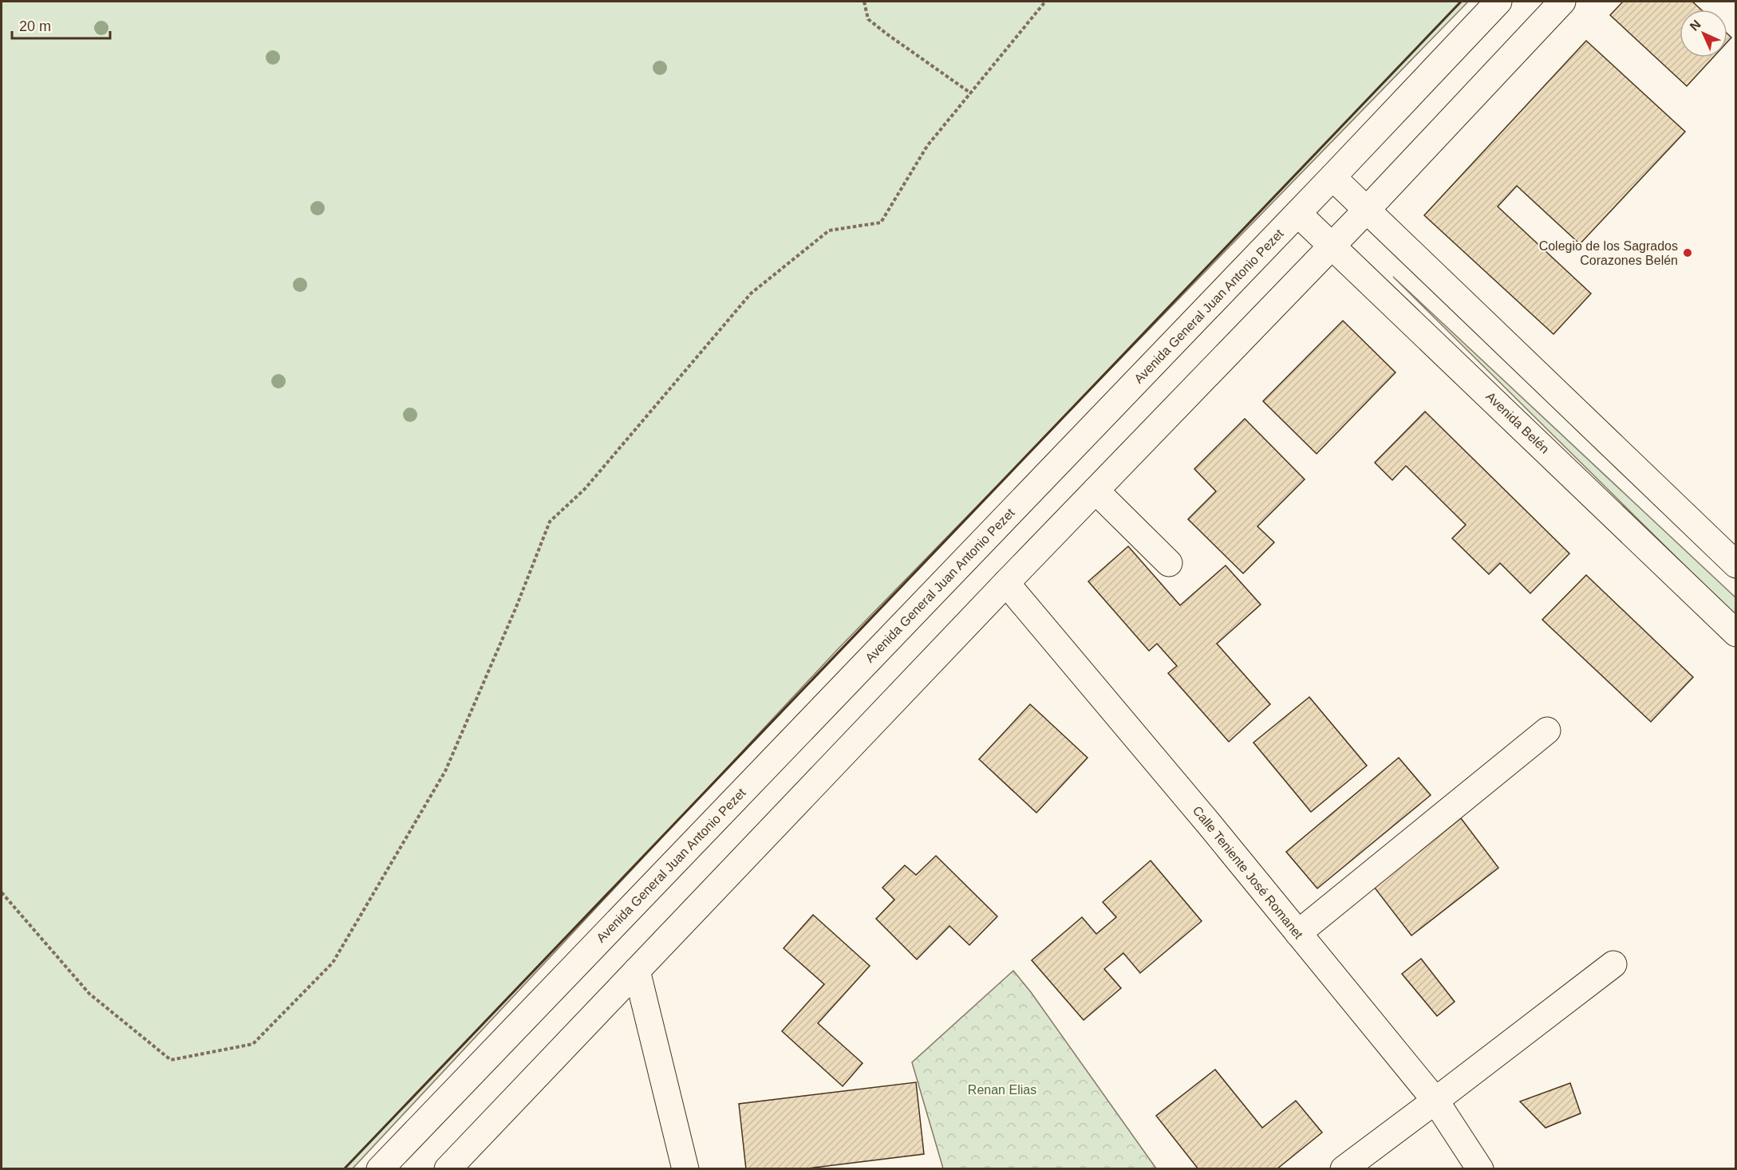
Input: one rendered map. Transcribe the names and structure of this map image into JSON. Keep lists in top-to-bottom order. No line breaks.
{"streets":{"street":["Avenida General Juan Antonio Pezet","Avenida Belén","Calle Teniente José Romanet"]},"crossings":[["Avenida General Juan Antonio Pezet","Avenida Belén"]],"parks":["Renan Elias"],"places":["Colegio de los Sagrados Corazones Belén"],"scale_bar":"20 m","north":"top left"}
